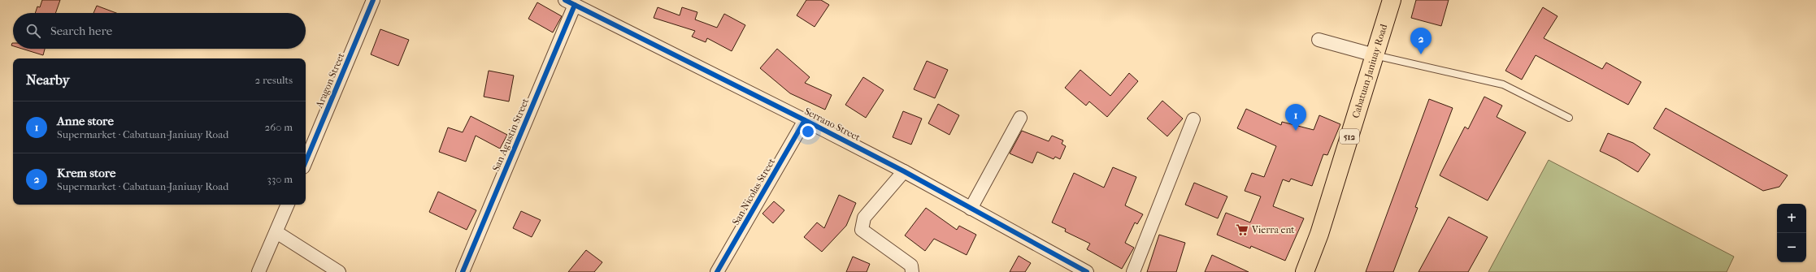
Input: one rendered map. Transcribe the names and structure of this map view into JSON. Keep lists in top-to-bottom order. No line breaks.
{"streets":{"main road":["Cabatuan-Janiuay Road","512"],"street":["Aragon Street","Serrano Street","San Agustin Street","San Nicolas Street"]},"crossings":[["Serrano Street","San Agustin Street"],["Serrano Street","San Nicolas Street"]],"places":{"supermarket":["Vierra ent"]},"page":{"search":"Search here","pins":["2","1"],"heading":["Nearby","2 results"],"list":[{"mark":"1","name":"Anne store","note":"Supermarket · Cabatuan-Janiuay Road","value":"260 m"},{"mark":"2","name":"Krem store","note":"Supermarket · Cabatuan-Janiuay Road","value":"330 m"}],"map_buttons":["+","−"]}}
